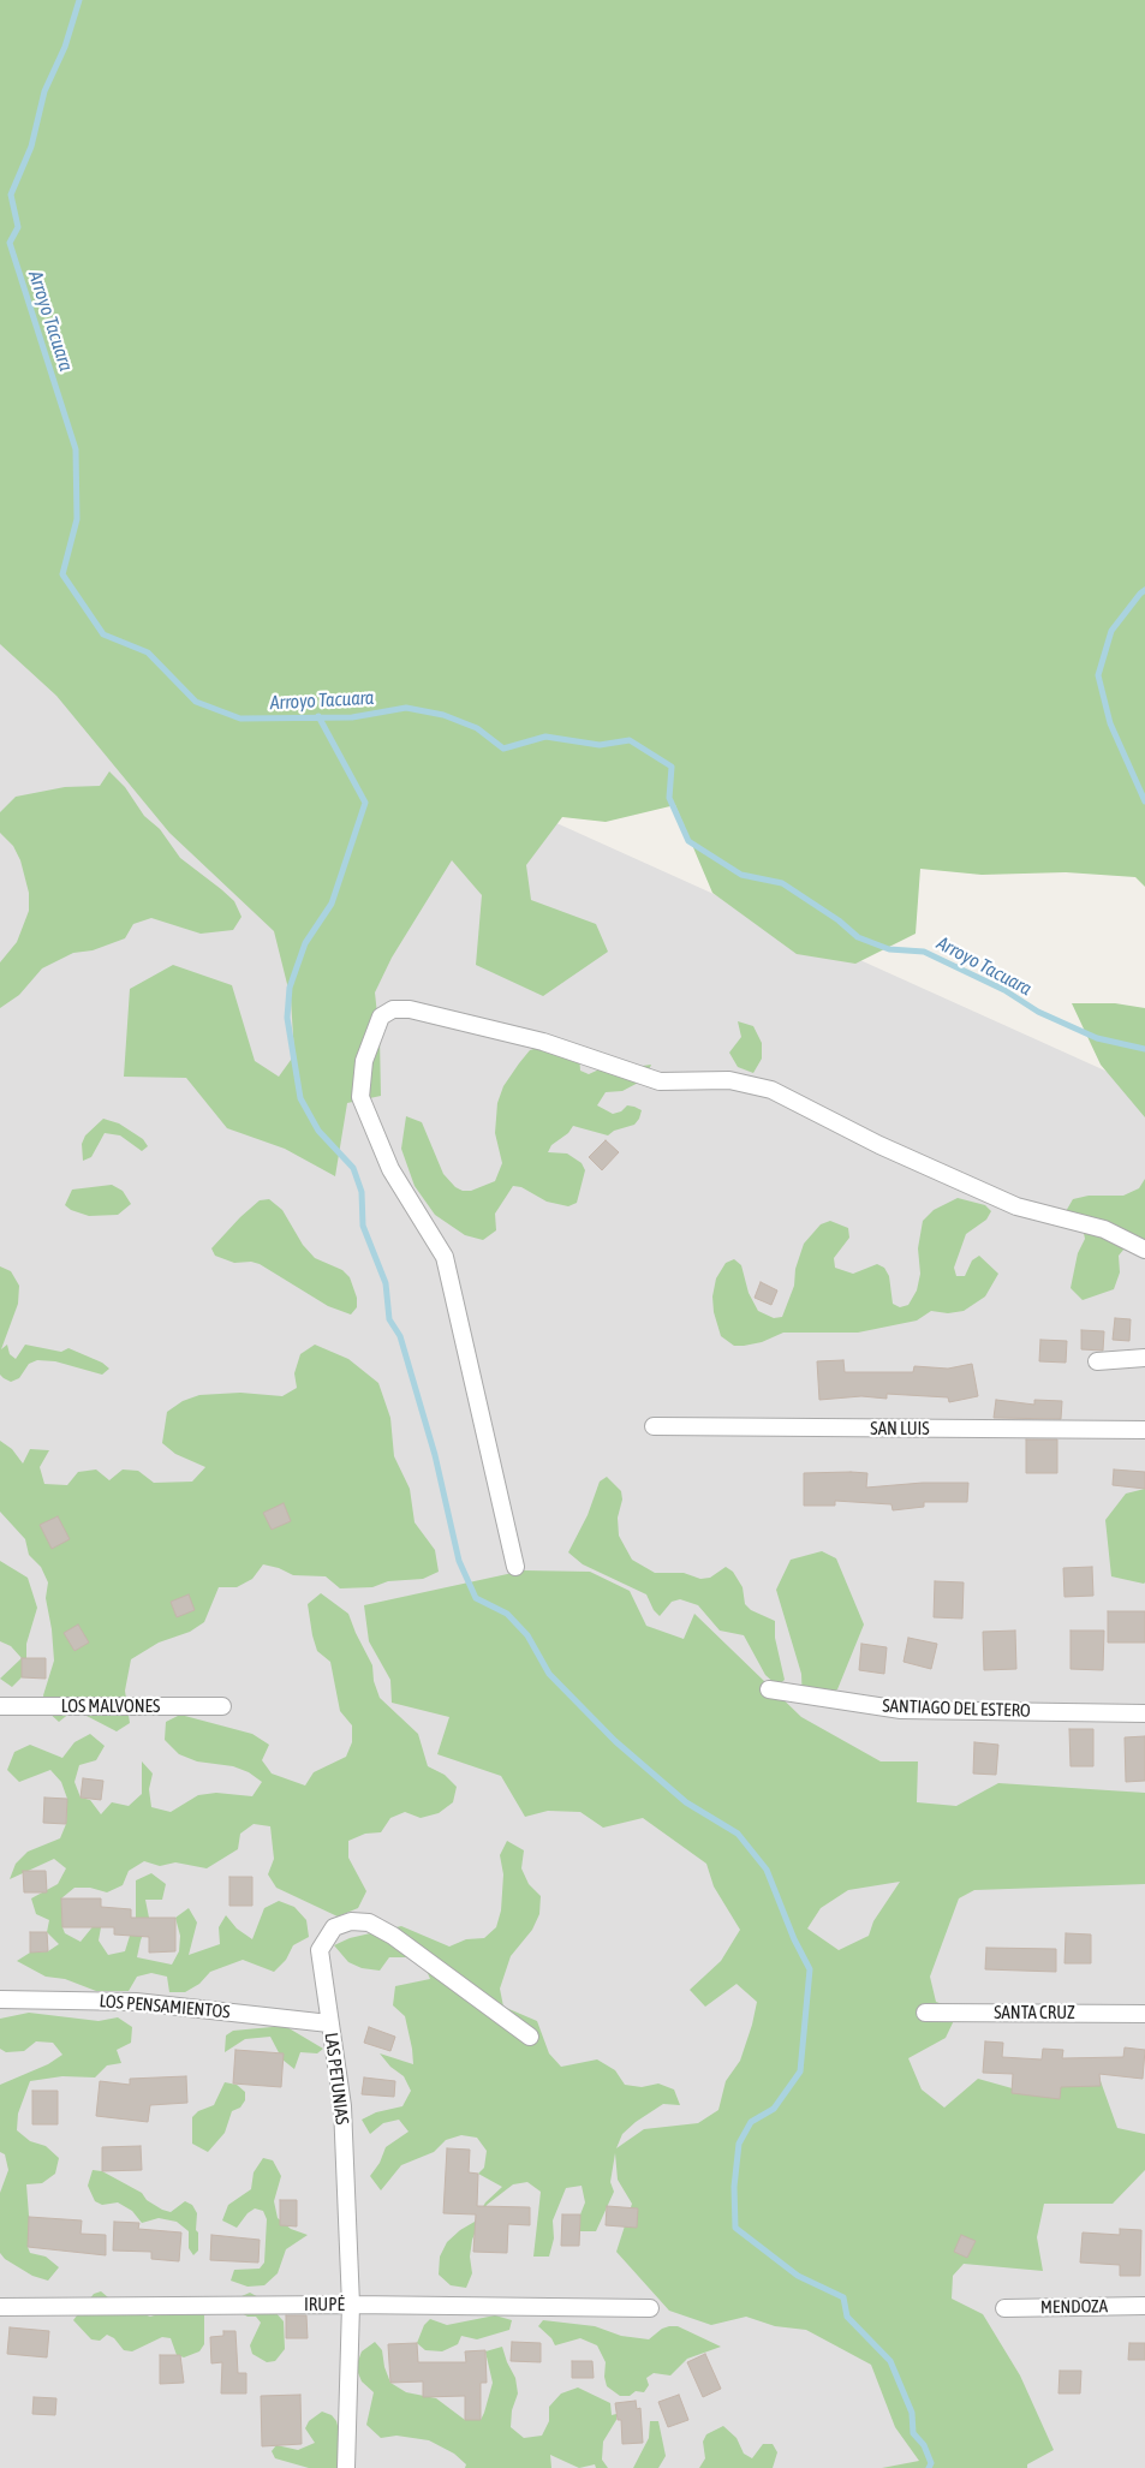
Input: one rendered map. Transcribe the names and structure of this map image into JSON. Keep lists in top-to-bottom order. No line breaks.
{"streets":{"street":["SAN LUIS","LOS MALVONES","SANTIAGO DEL ESTERO","LOS PENSAMIENTOS","SANTA CRUZ","LAS PETUNIAS","IRUPÉ","MENDOZA"]},"crossings":[["LOS PENSAMIENTOS","LAS PETUNIAS"],["LAS PETUNIAS","IRUPÉ"]],"water":["Arroyo Tacuara"]}
